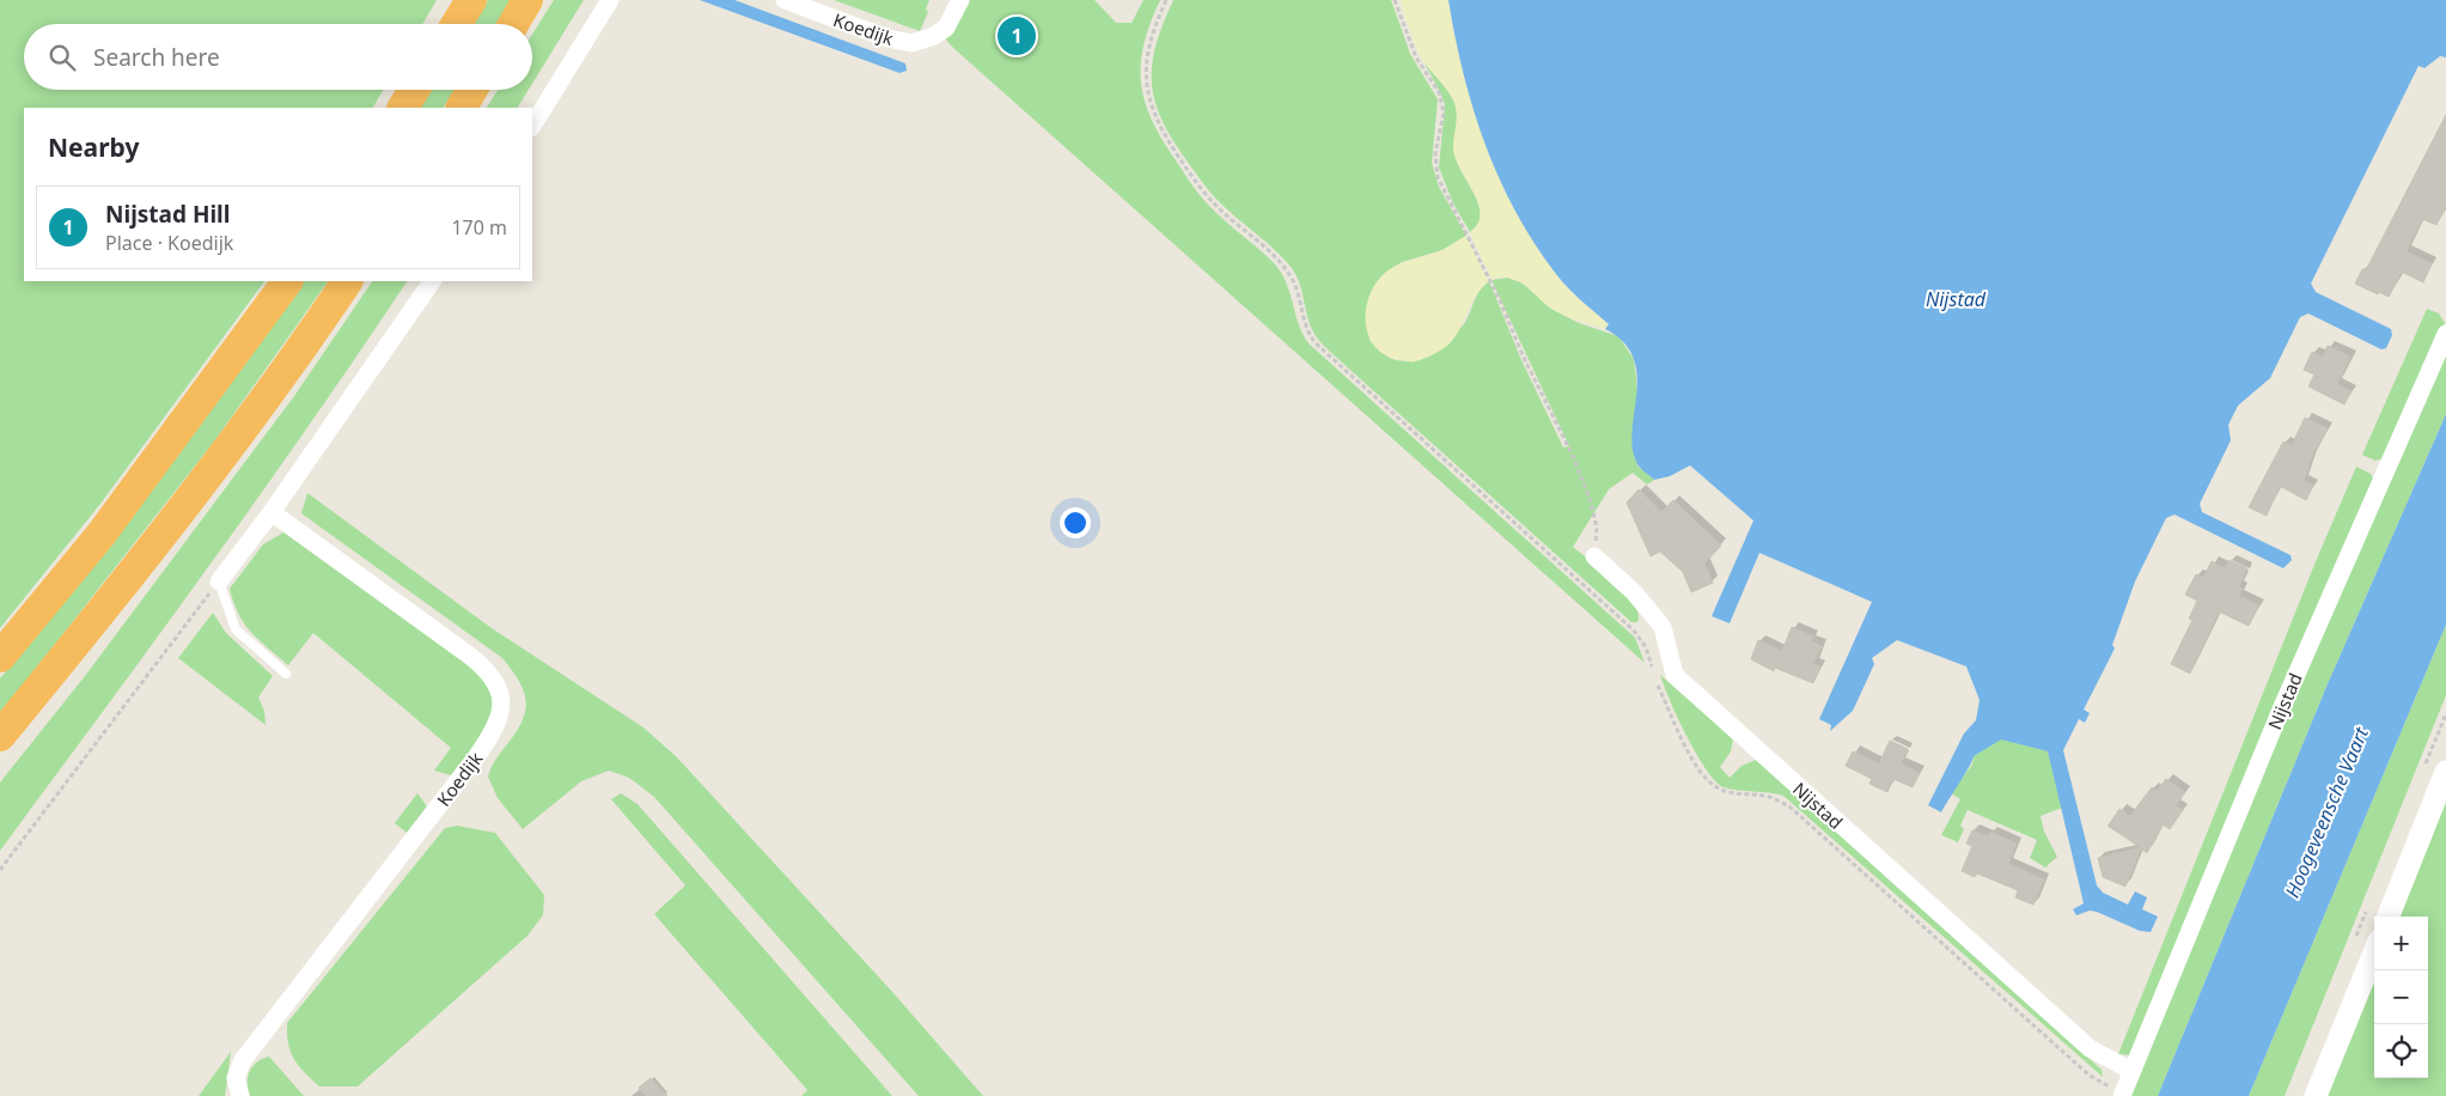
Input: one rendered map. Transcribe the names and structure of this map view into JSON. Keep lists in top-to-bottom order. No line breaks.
{"streets":{"street":["Koedijk","Nijstad"]},"water":["Nijstad","Hoogeveensche Vaart"],"page":{"pins":"1","search":"Search here","heading":"Nearby","list":[{"mark":"1","name":"Nijstad Hill","note":"Place · Koedijk","value":"170 m"}],"map_buttons":["+","−"]}}
